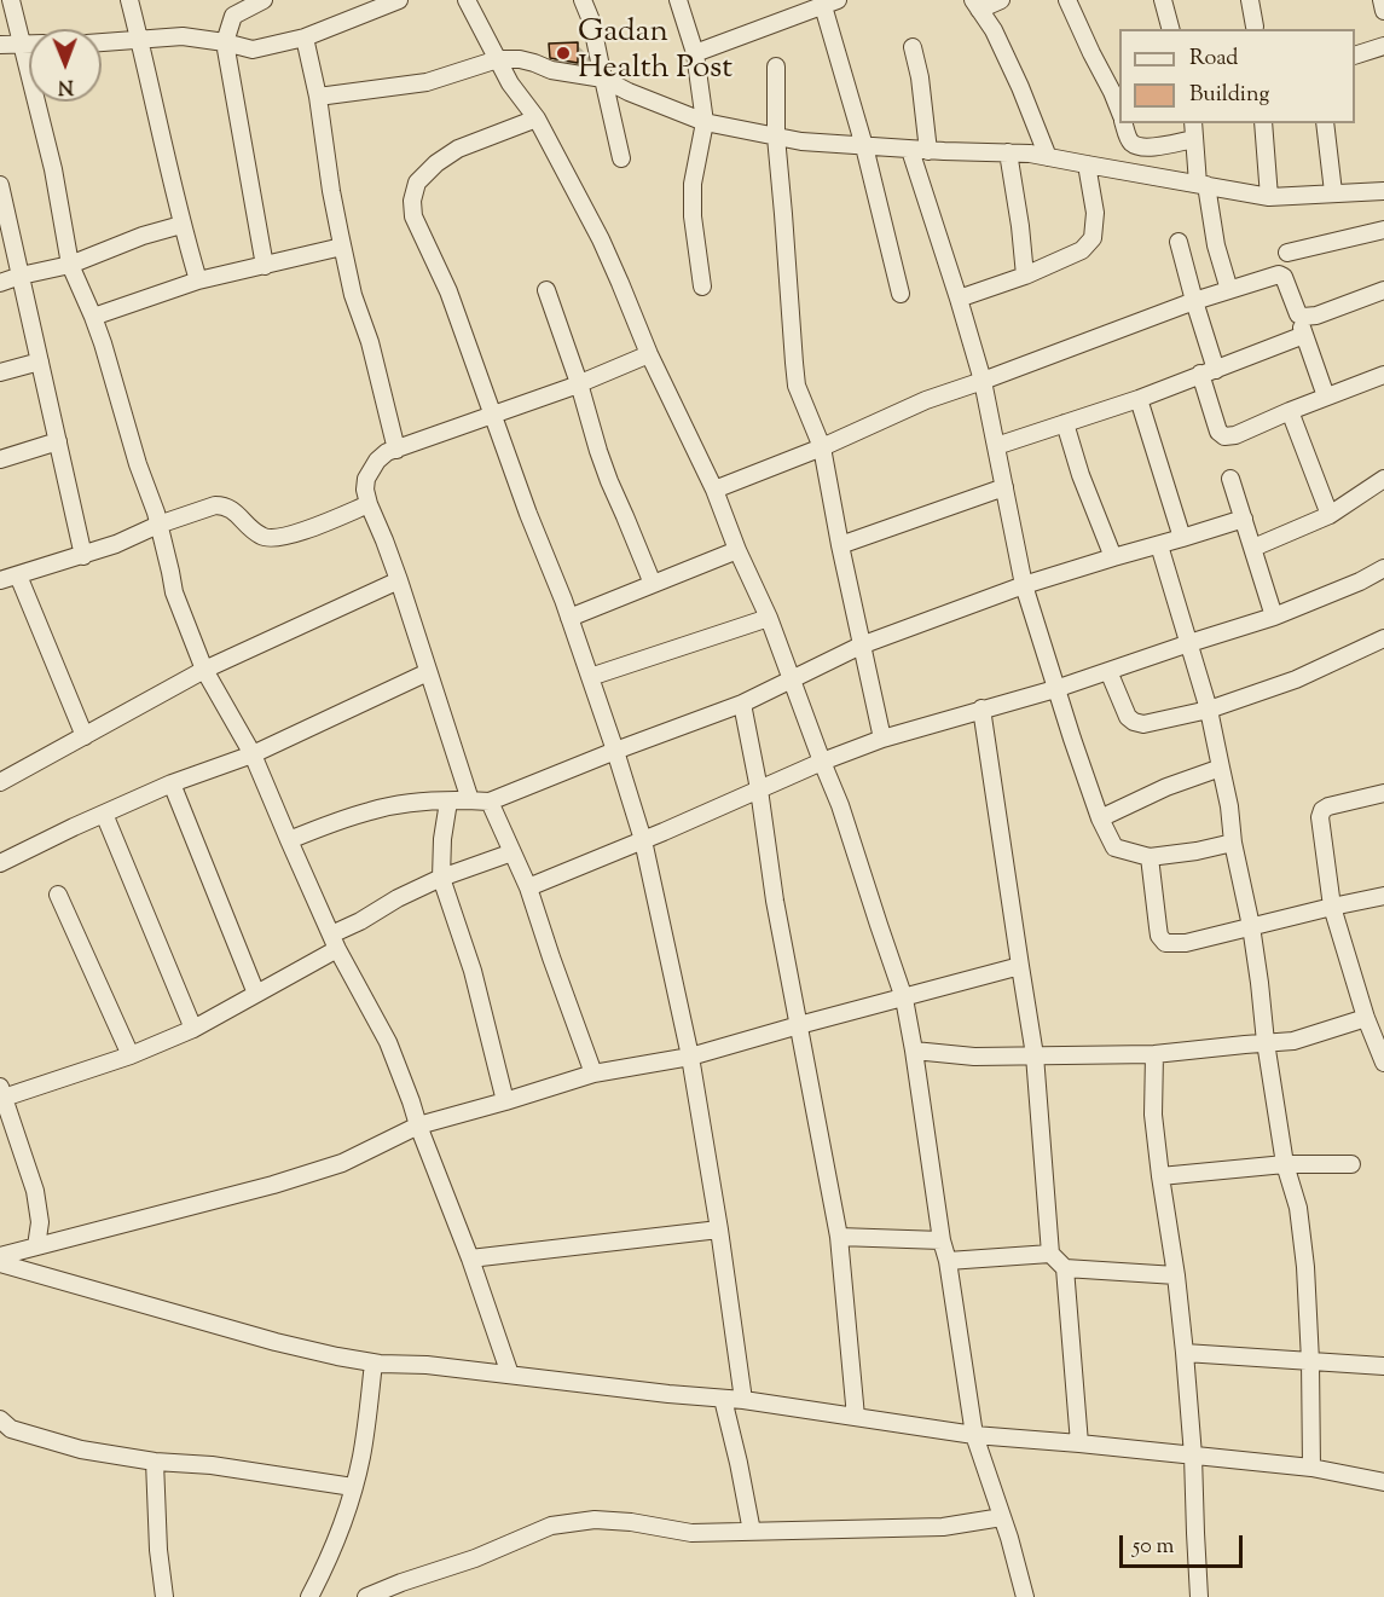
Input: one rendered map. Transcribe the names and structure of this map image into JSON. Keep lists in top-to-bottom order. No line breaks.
{"places":["Gadan Health Post"],"legend":["Road","Building"],"scale_bar":"50 m","north":"bottom"}
